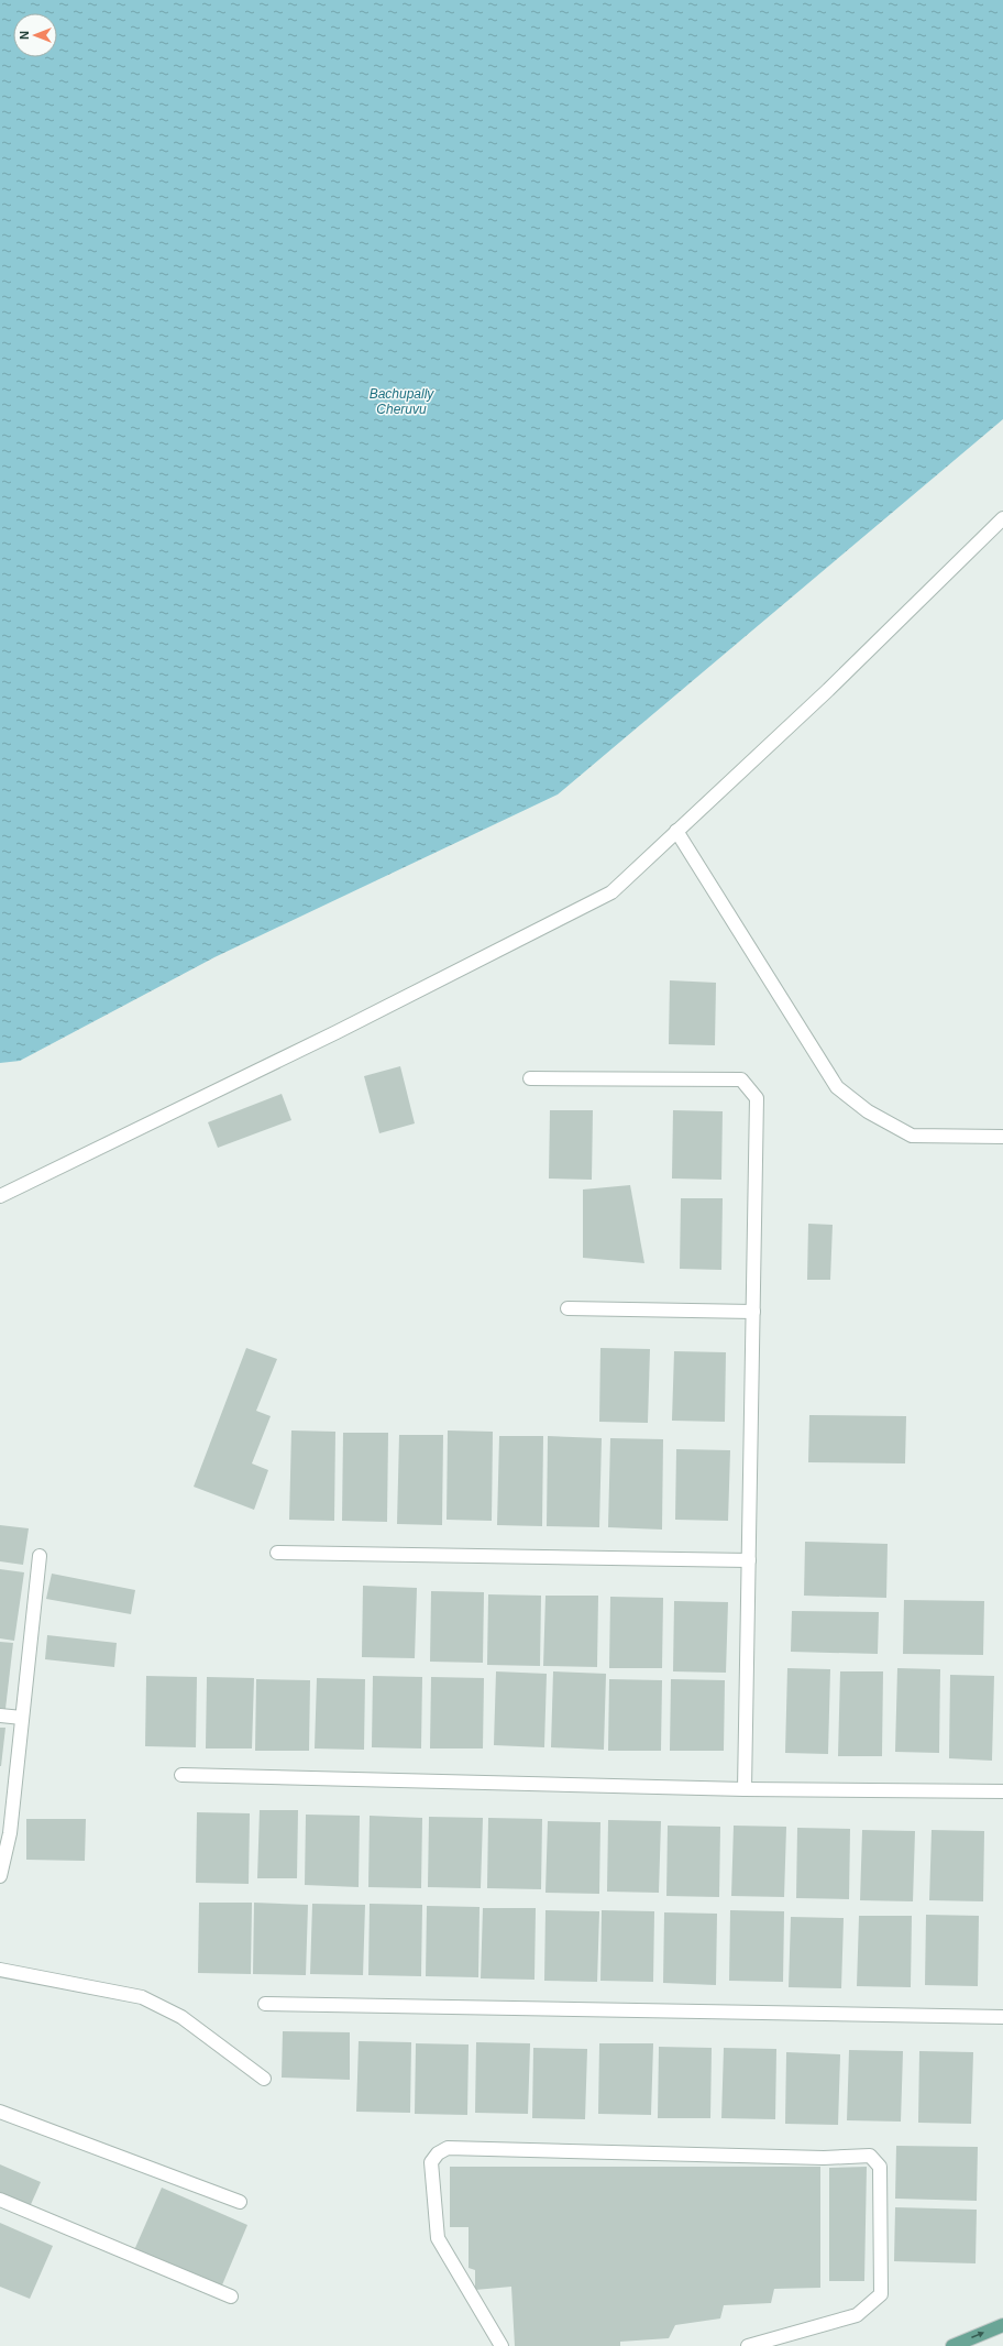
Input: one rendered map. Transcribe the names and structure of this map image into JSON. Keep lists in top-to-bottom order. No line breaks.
{"water":["Bachupally Cheruvu"],"north":"left"}
